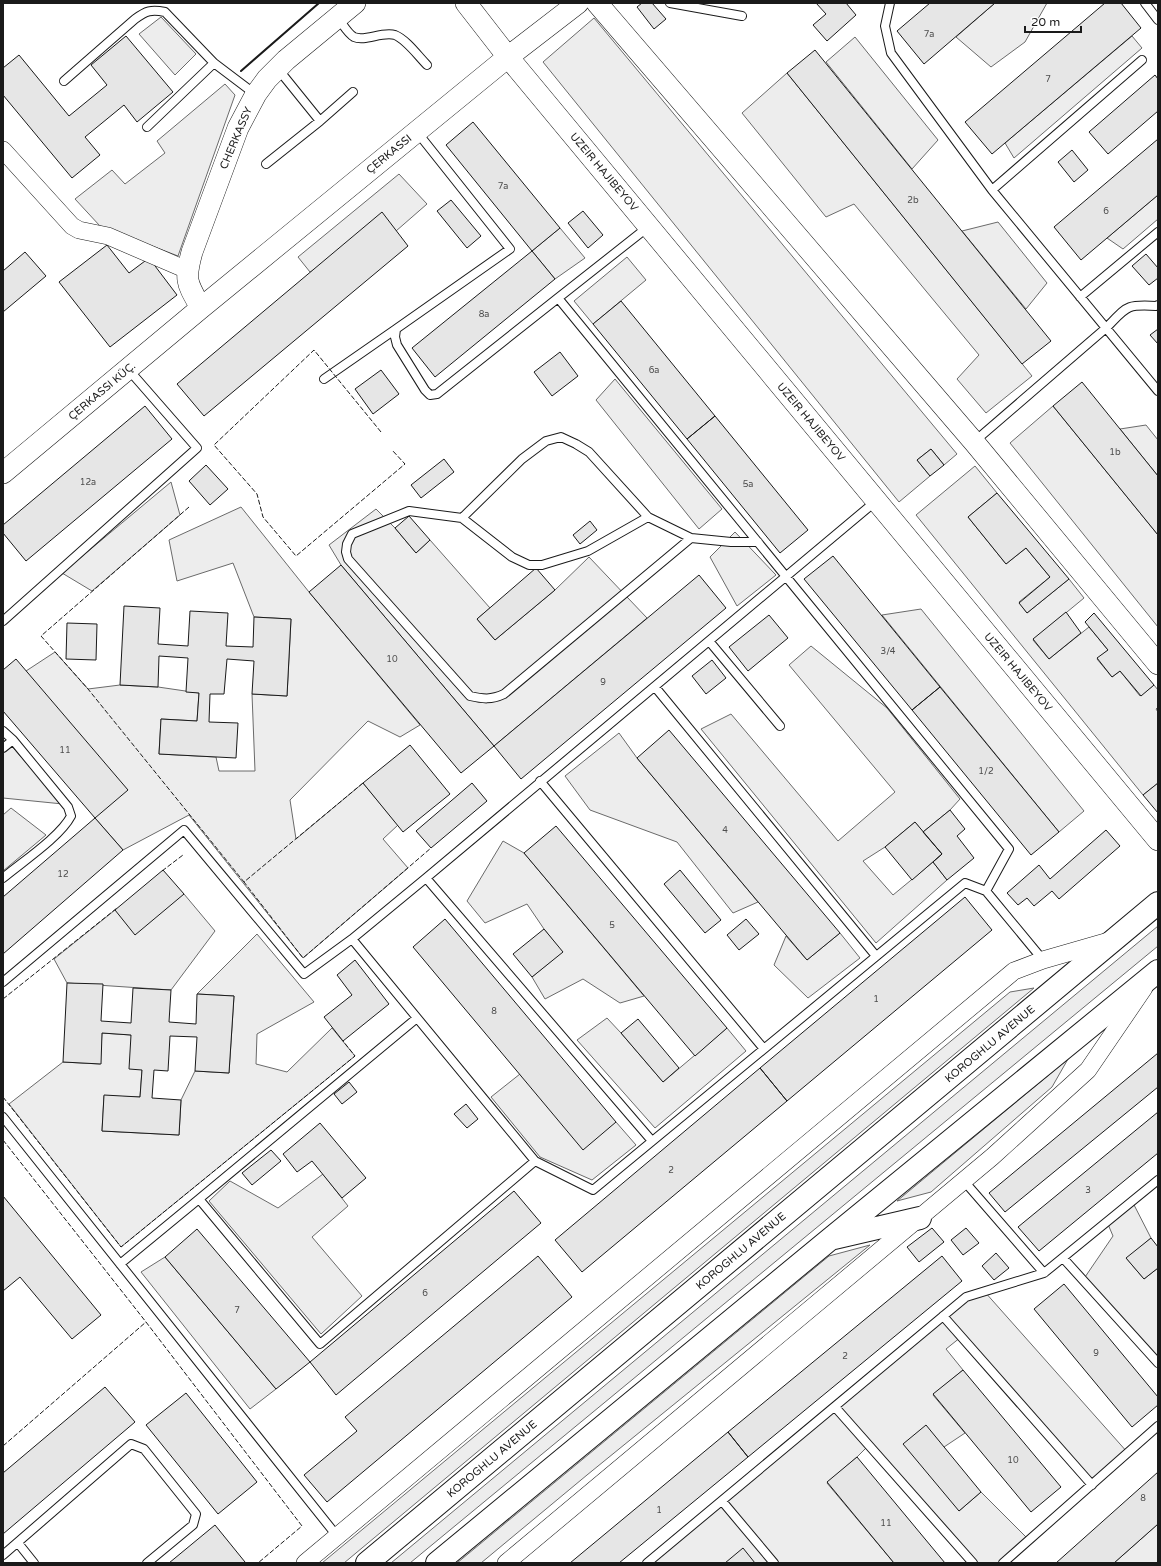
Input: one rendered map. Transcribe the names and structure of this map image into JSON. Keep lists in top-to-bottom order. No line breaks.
{"streets":{"main road":["KOROGHLU AVENUE"],"street":["CHERKASSY","UZEIR HAJIBEYOV"]},"house_numbers":["7a","7","7a","2b","6","8a","6a","1b","12a","5a","3/4","10","9","11","1/2","4","12","5","1","8","2","3","6","7","9","2","10","8","1","11"],"scale_bar":"20 m"}
